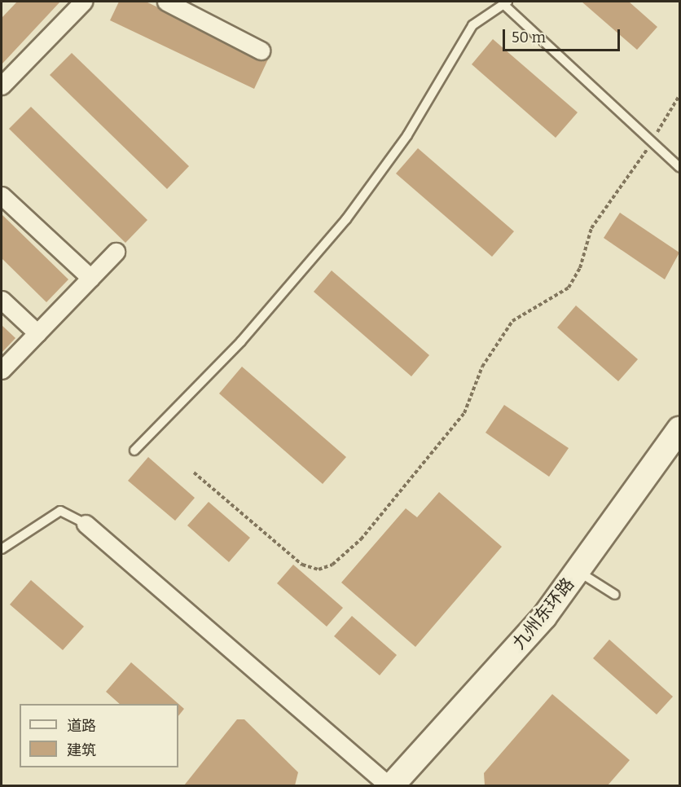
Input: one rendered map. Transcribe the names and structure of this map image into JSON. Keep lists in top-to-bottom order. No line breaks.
{"streets":{"main road":["九州东环路"]},"legend":["道路","建筑"],"scale_bar":"50 m"}
